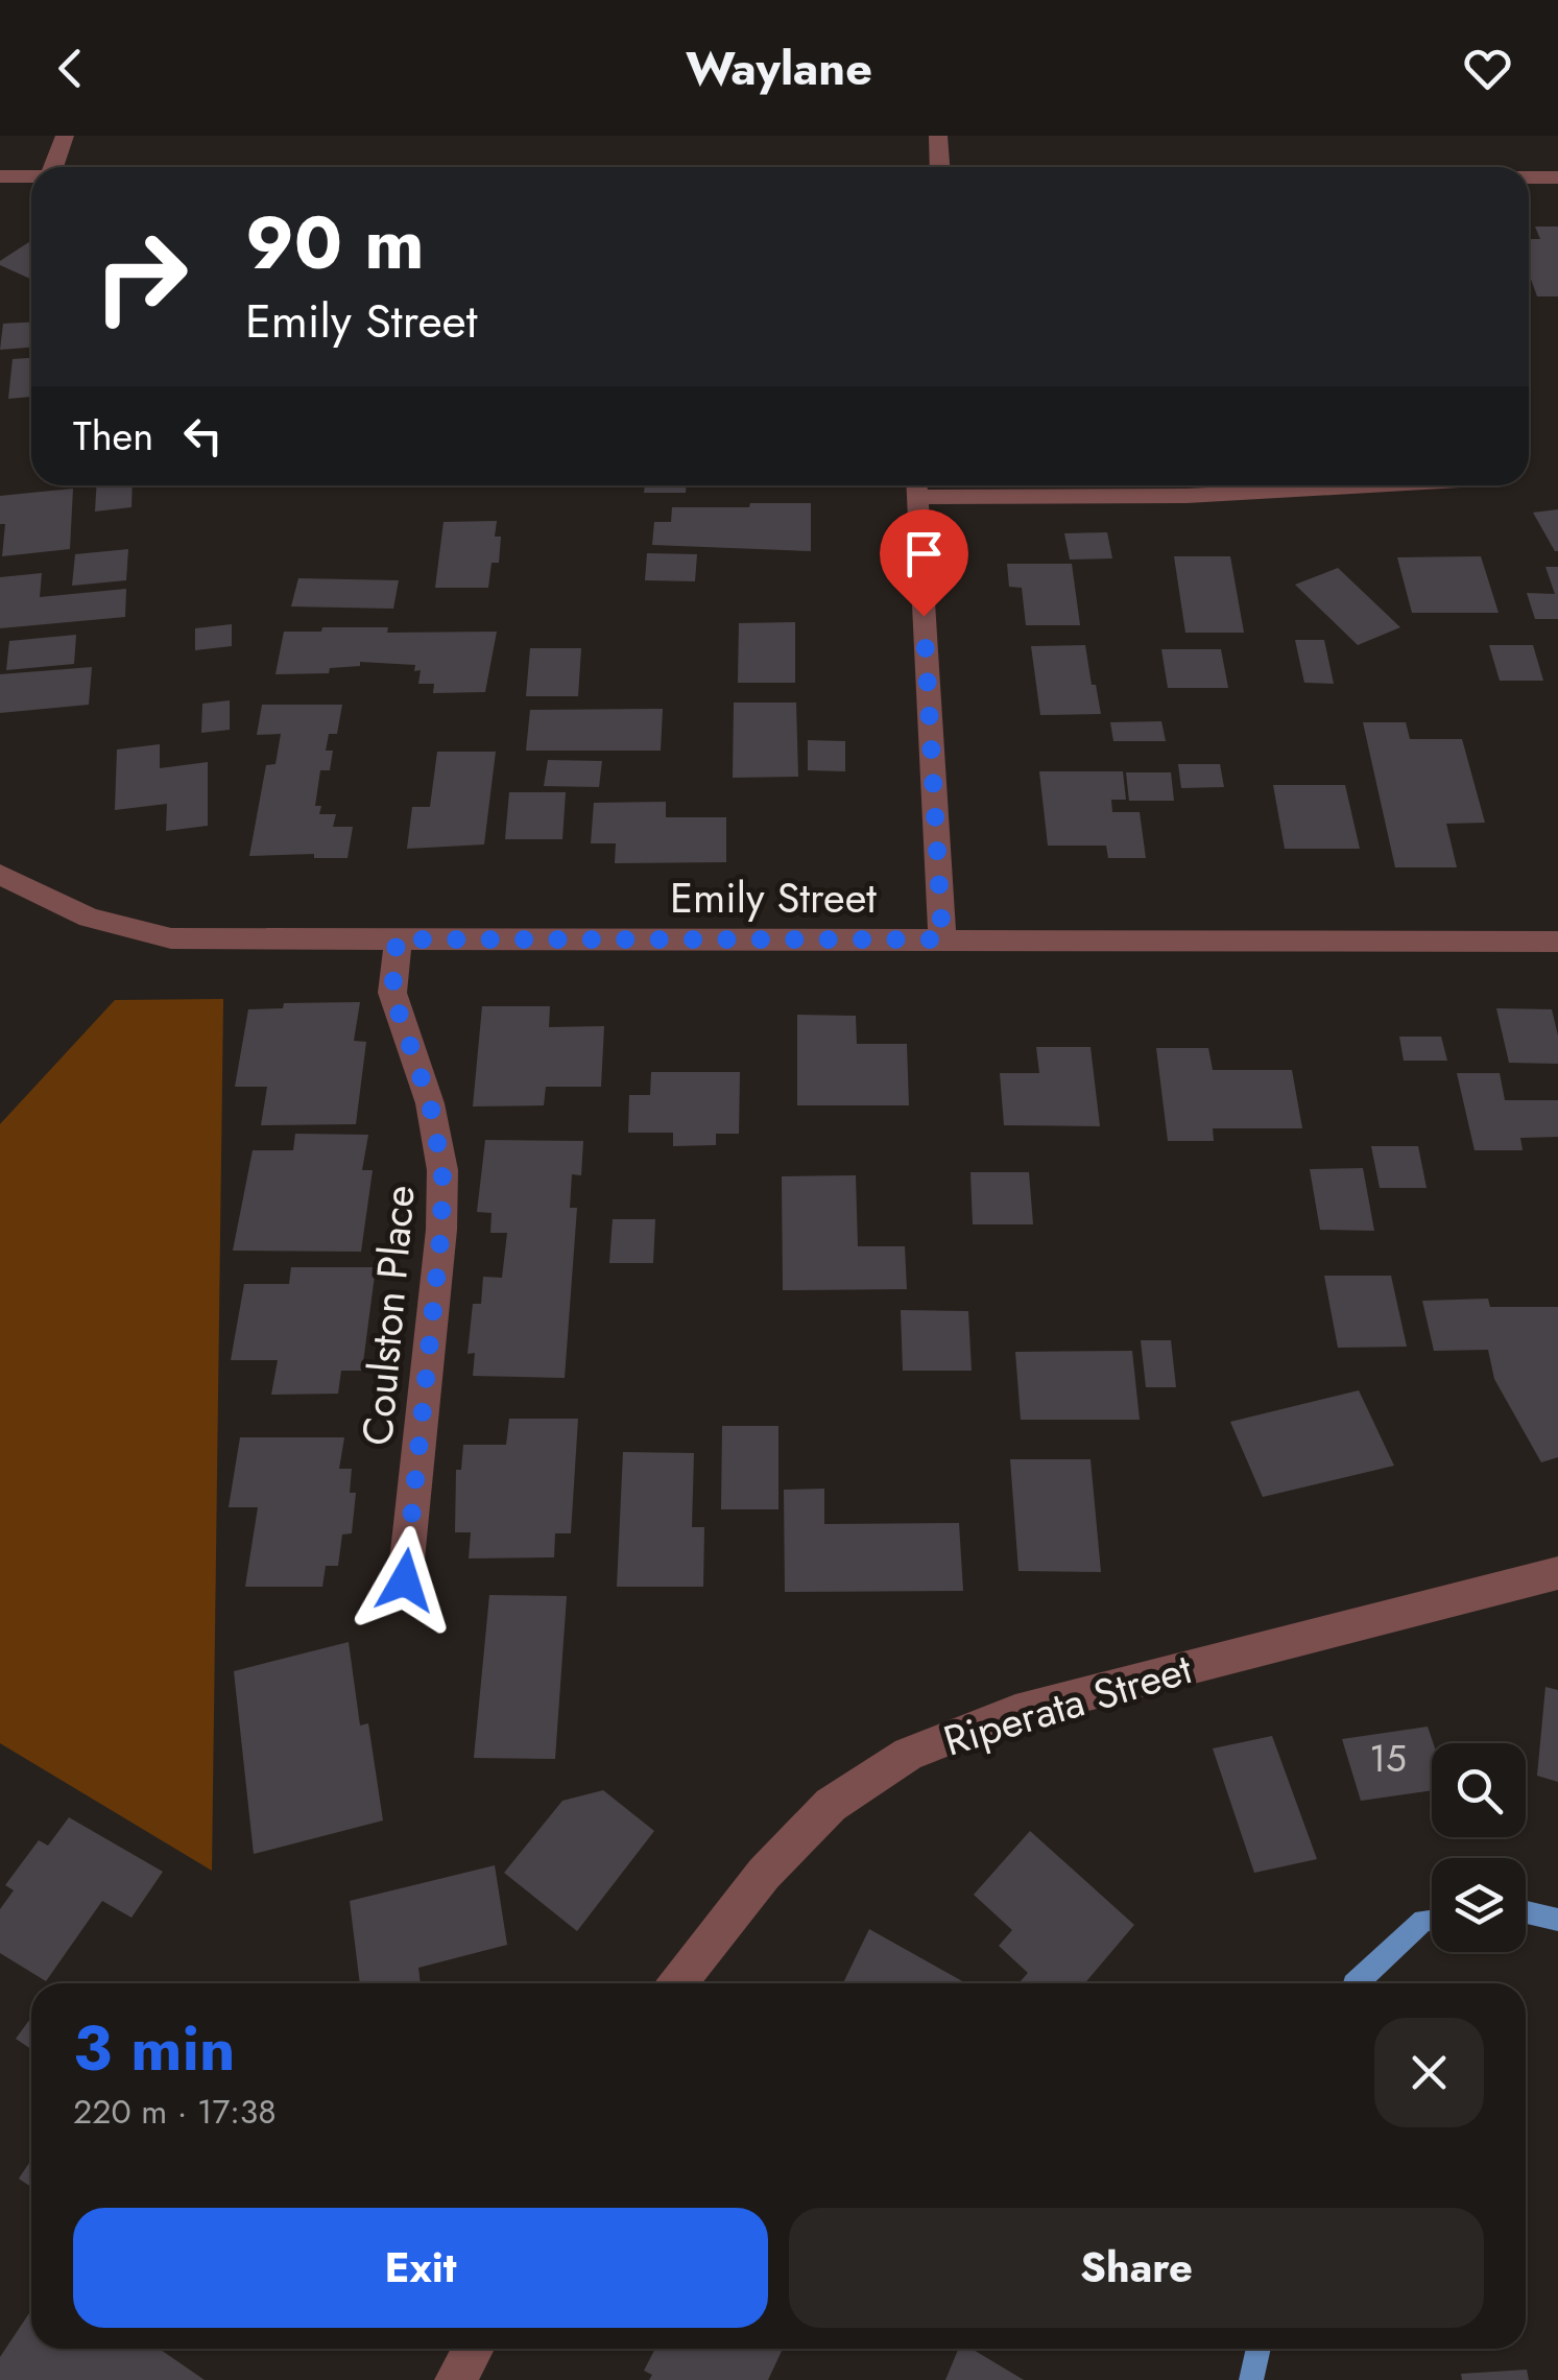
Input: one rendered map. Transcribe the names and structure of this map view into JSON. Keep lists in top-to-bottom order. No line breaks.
{"streets":{"street":["Emily Street","Coulston Place","Riperata Street"]},"crossings":[["Emily Street","Coulston Place"]],"house_numbers":["15"],"page":{"header":"Waylane","turn":["90 m","Emily Street"],"then":"Then","heading":["3 min","220 m · 17:38"],"buttons":["Exit","Share"]}}
